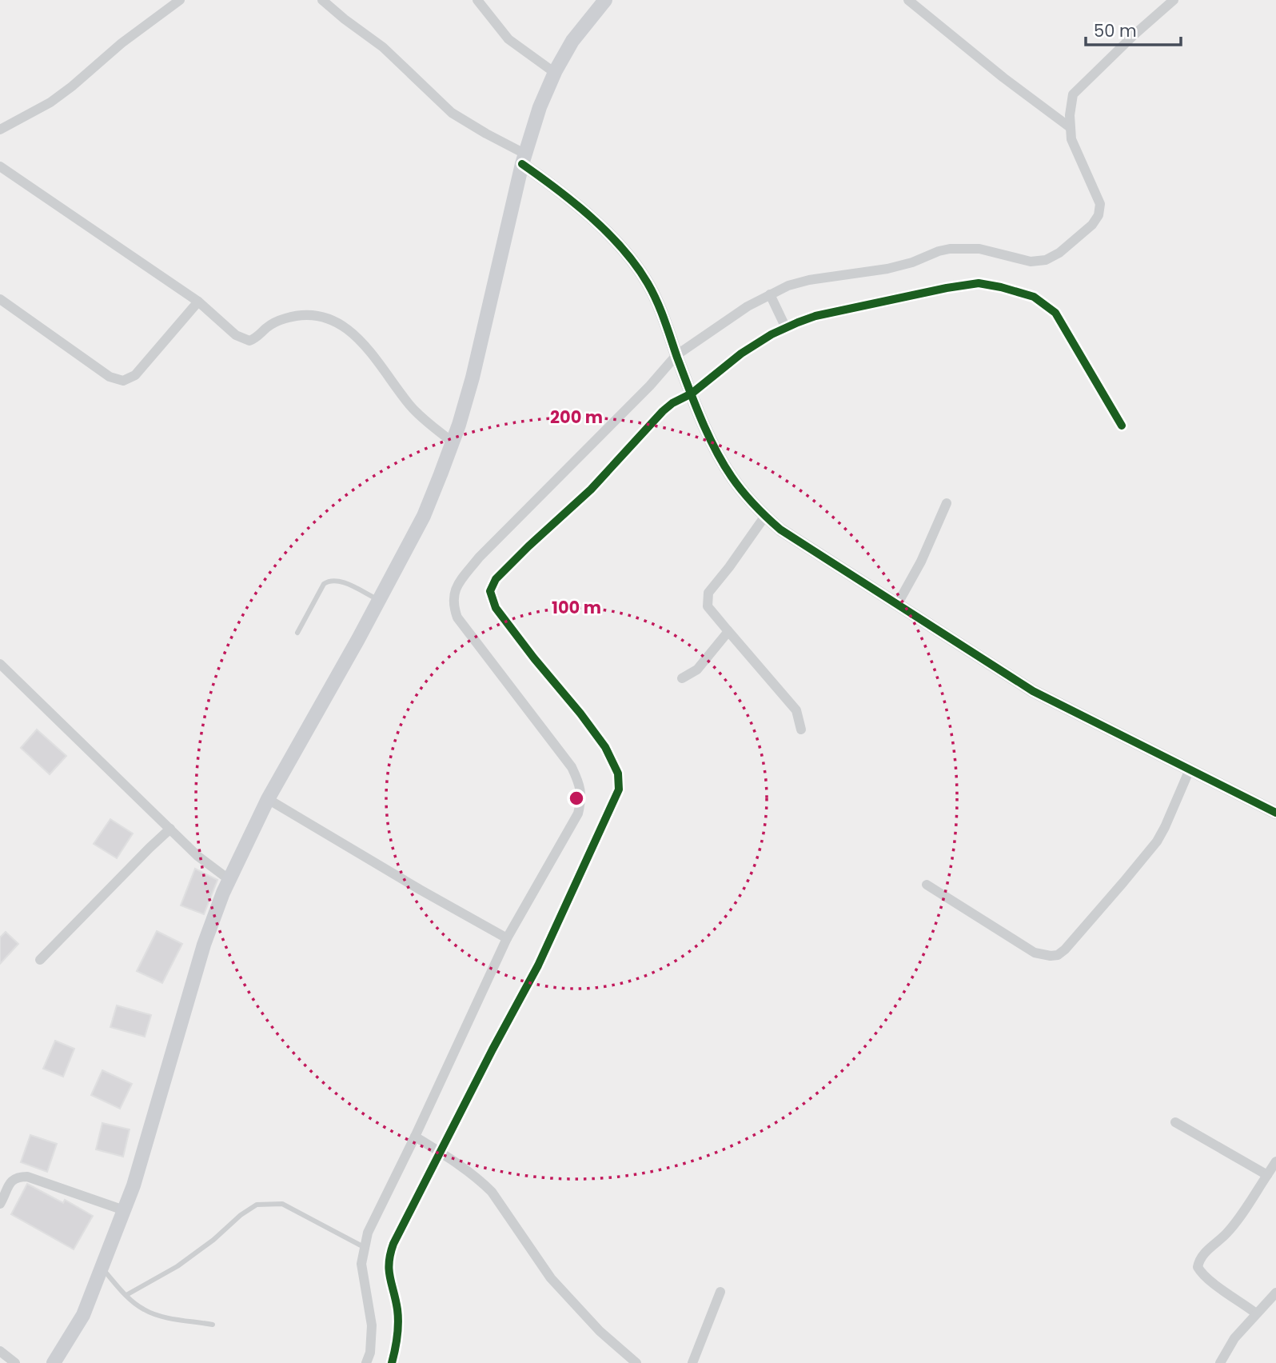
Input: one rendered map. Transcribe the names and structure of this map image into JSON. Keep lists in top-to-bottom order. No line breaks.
{"scale_bar":"50 m","rings":["200 m","100 m"]}
